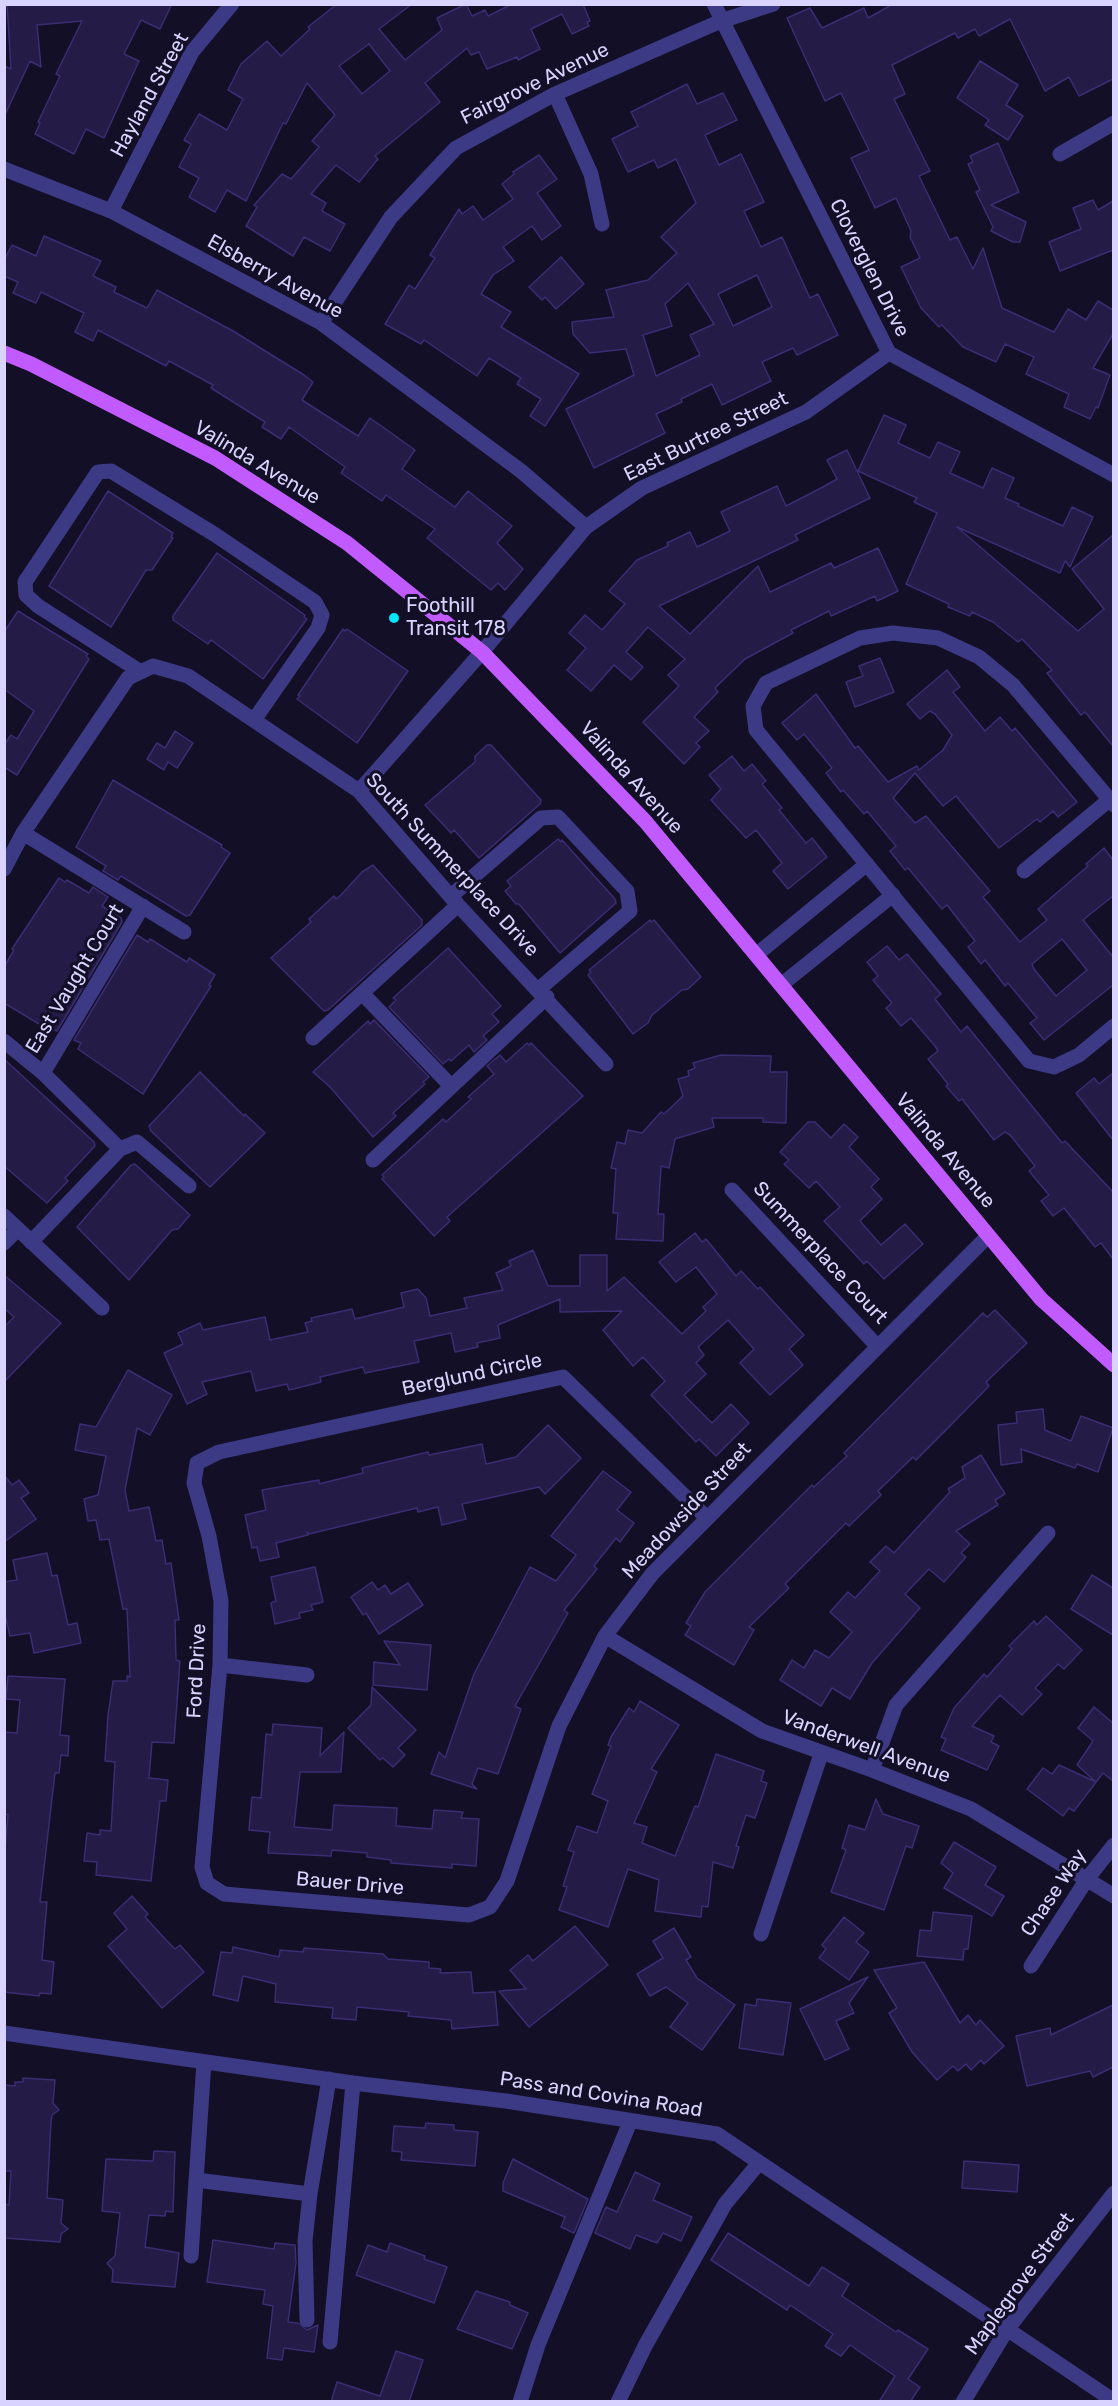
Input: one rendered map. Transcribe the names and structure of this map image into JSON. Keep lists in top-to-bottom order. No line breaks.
{"streets":{"main road":["Valinda Avenue"],"street":["Fairgrove Avenue","Hayland Street","Cloverglen Drive","Elsberry Avenue","East Burtree Street","South Summerplace Drive","East Vaught Court","Summerplace Court","Berglund Circle","Meadowside Street","Ford Drive","Vanderwell Avenue","Bauer Drive","Chase Way","Pass and Covina Road","Maplegrove Street"]},"crossings":[["Fairgrove Avenue","Cloverglen Drive"],["Fairgrove Avenue","Elsberry Avenue"],["Hayland Street","Elsberry Avenue"],["Cloverglen Drive","East Burtree Street"],["Elsberry Avenue","East Burtree Street"],["East Burtree Street","Valinda Avenue"],["East Burtree Street","South Summerplace Drive"],["Valinda Avenue","Meadowside Street"],["Summerplace Court","Meadowside Street"],["Berglund Circle","Meadowside Street"],["Berglund Circle","Ford Drive"],["Meadowside Street","Vanderwell Avenue"],["Meadowside Street","Bauer Drive"],["Ford Drive","Bauer Drive"],["Vanderwell Avenue","Chase Way"],["Pass and Covina Road","Maplegrove Street"]],"places":["Foothill Transit 178"]}
